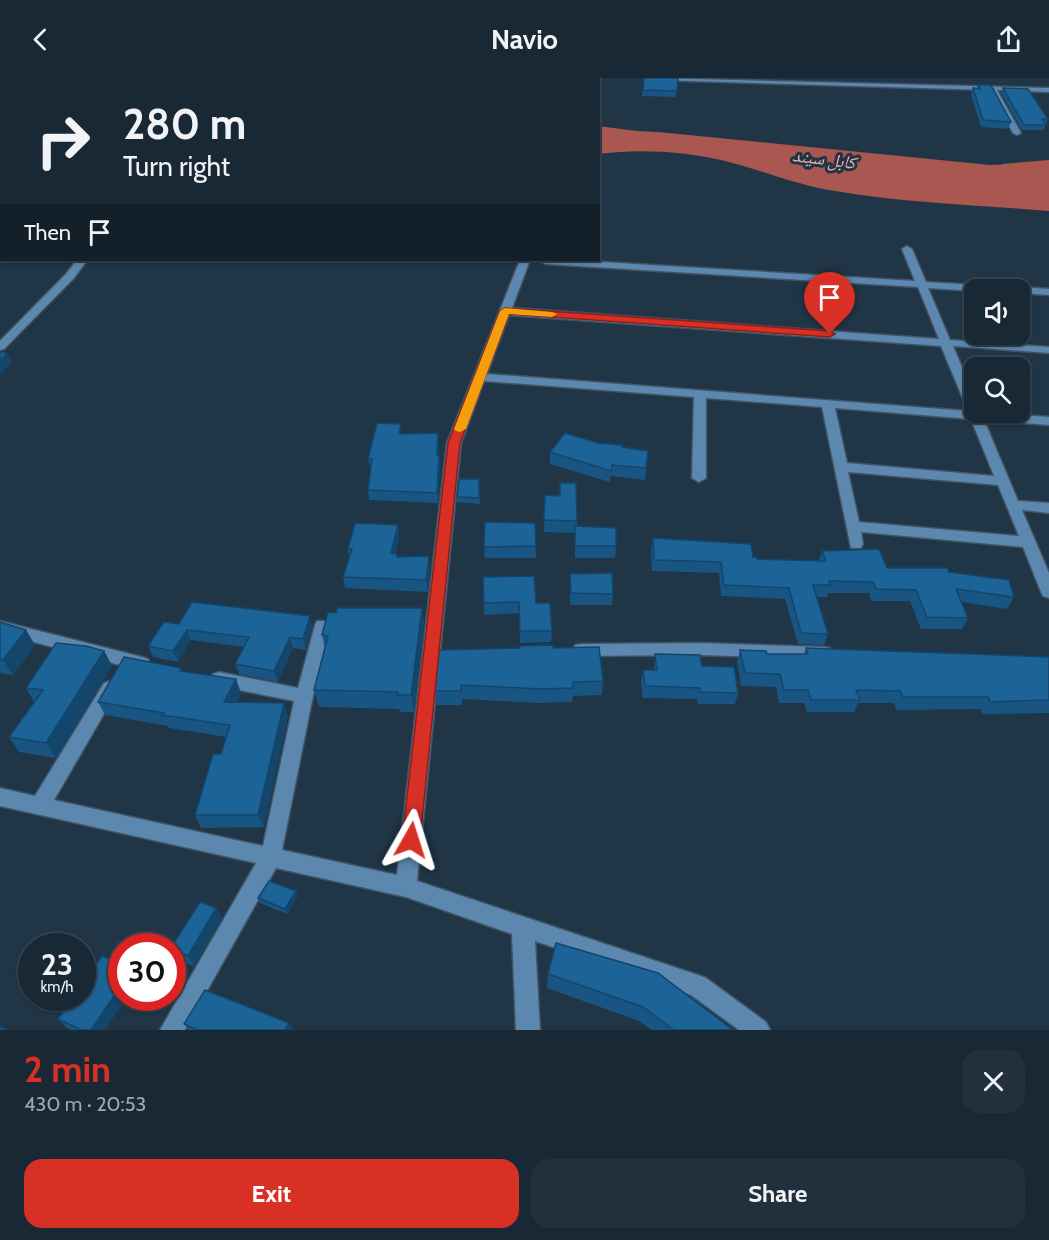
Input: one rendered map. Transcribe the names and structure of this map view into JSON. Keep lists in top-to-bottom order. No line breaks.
{"water":["کابل سيند"],"page":{"header":"Navio","turn":["280 m","Turn right"],"then":"Then","speed":"23 km/h","limit":"30","heading":["2 min","430 m · 20:53"],"buttons":["Exit","Share"]}}
